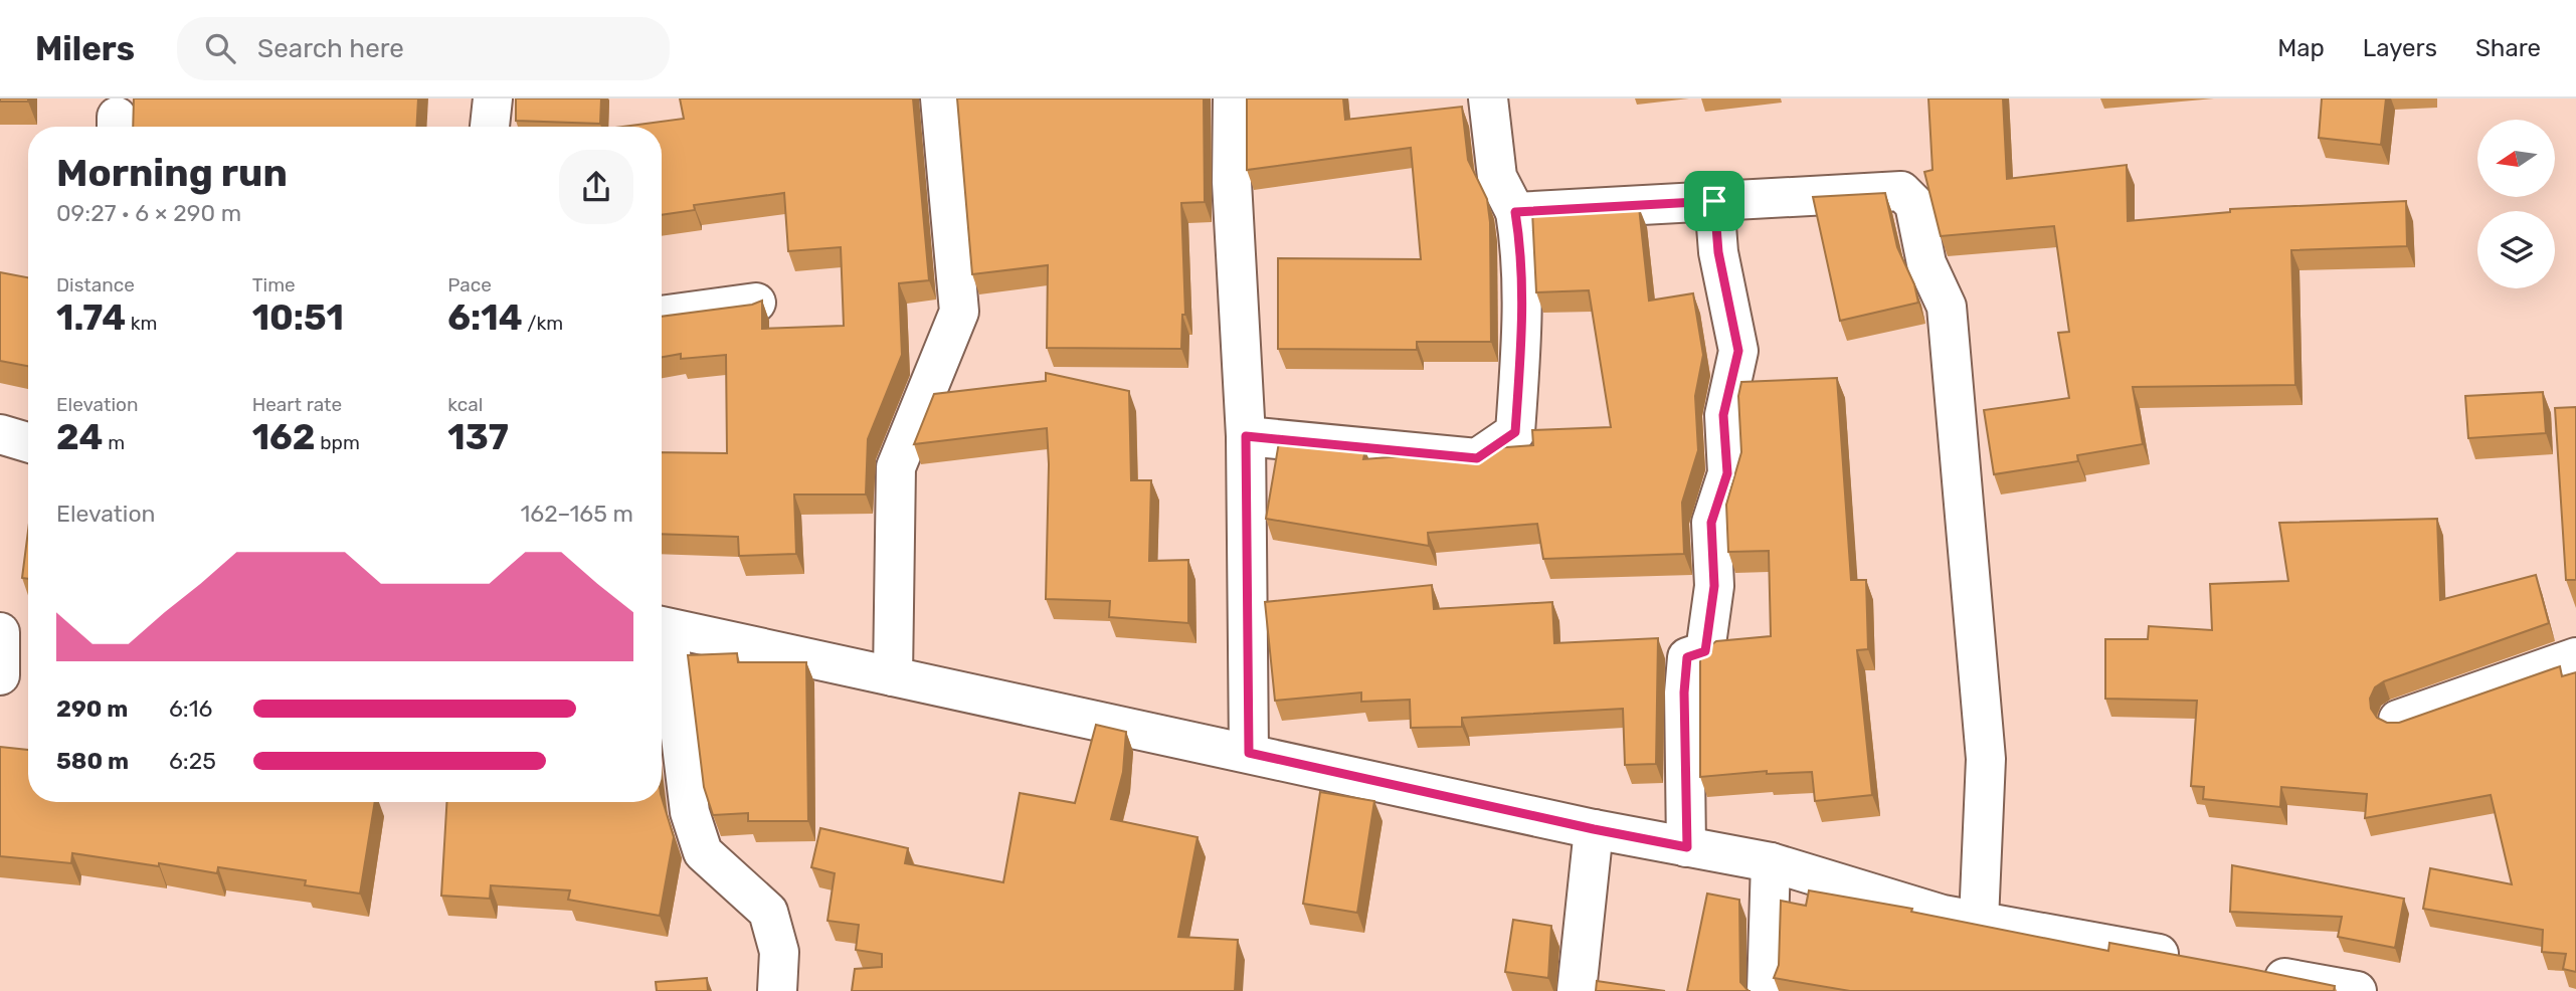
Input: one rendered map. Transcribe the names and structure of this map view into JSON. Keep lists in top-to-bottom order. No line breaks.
{"north":"left","page":{"header":"Milers","search":"Search here","nav":["Map","Layers","Share"],"heading":["Morning run","09:27 · 6 × 290 m"],"stats":[["Distance","1.74 km"],["Time","10:51"],["Pace","6:14 /km"],["Elevation","24 m"],["Heart rate","162 bpm"],["kcal","137"]],"chart":["Elevation","162–165 m"],"list":[{"name":"290 m","note":"6:16"},{"name":"580 m","note":"6:25"}]}}
